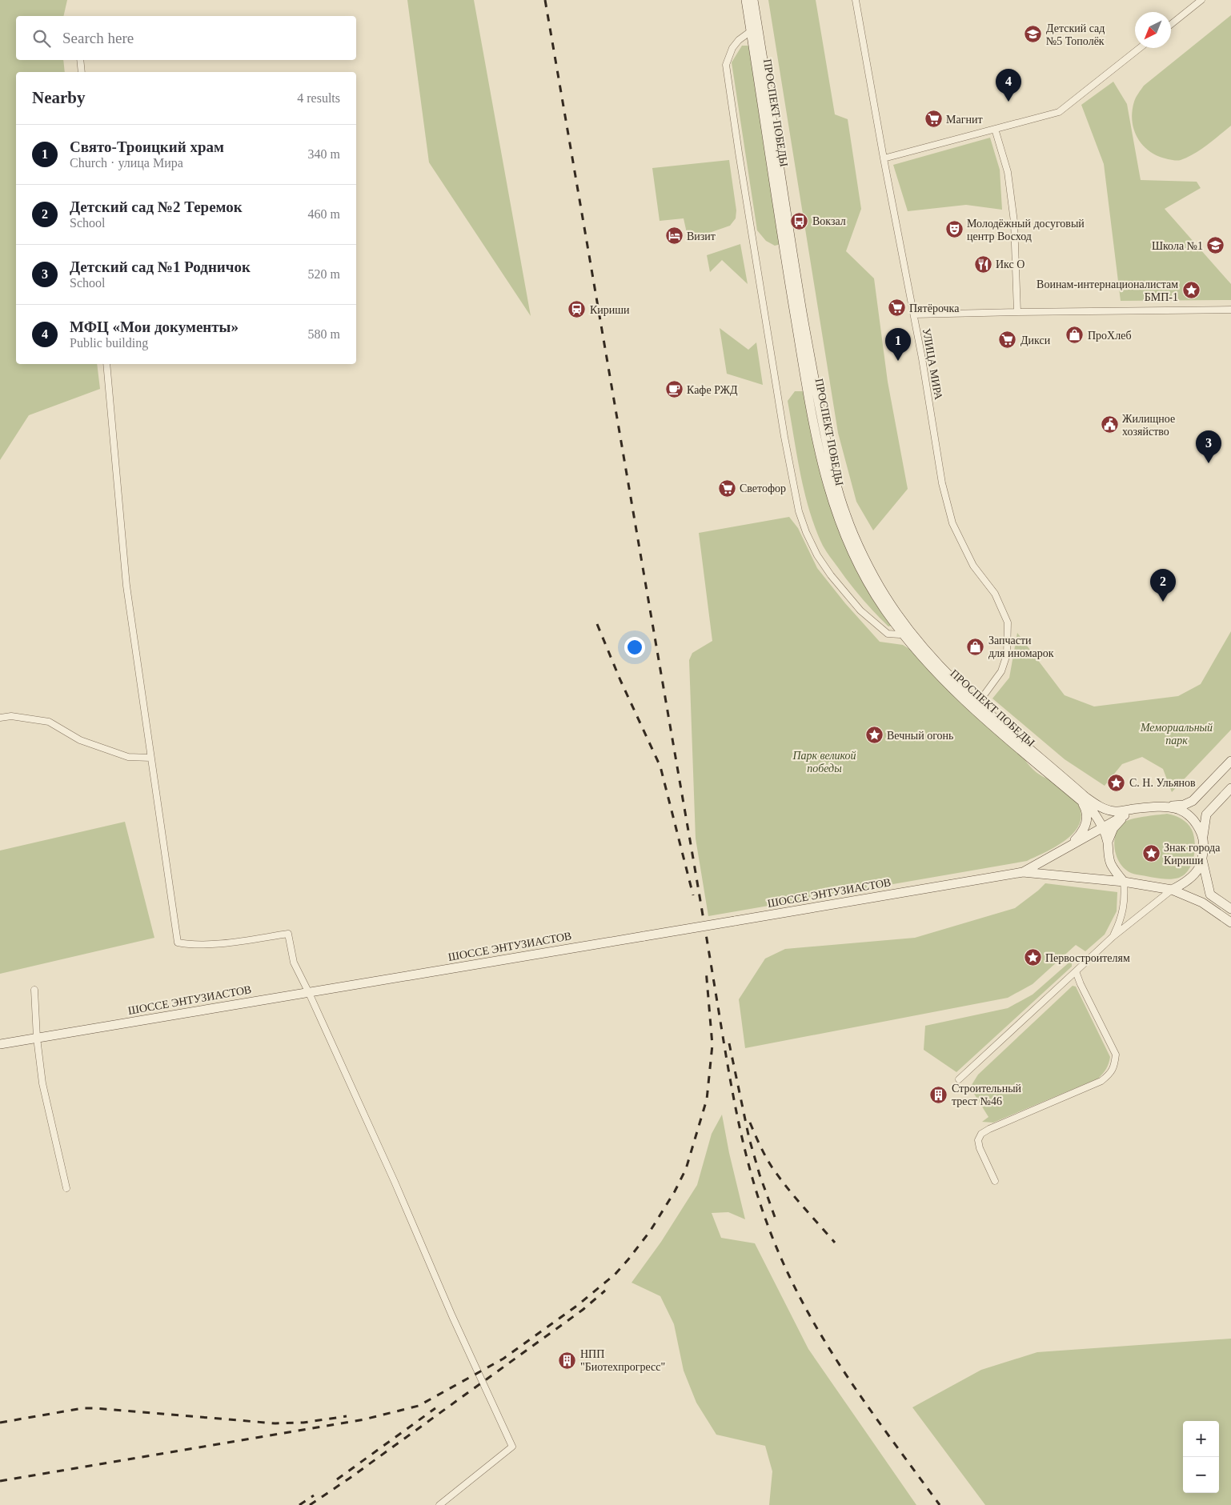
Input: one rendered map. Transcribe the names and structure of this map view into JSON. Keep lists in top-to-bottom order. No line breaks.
{"streets":{"main road":["ПРОСПЕКТ ПОБЕДЫ","ШОССЕ ЭНТУЗИАСТОВ"],"street":["УЛИЦА МИРА"]},"crossings":[["ПРОСПЕКТ ПОБЕДЫ","УЛИЦА МИРА"]],"parks":["Мемориальный парк","Парк великой победы"],"places":{"school or university":["Детский сад №5 Тополёк","Школа №1"],"supermarket":["Магнит","Пятёрочка","Дикси","Светофор"],"bus stop":["Вокзал"],"theatre":["Молодёжный досуговый центр Восход"],"hotel":["Визит"],"restaurant":["Икс О"],"place":["Воинам-интернационалистам БМП-1","Вечный огонь","С. Н. Ульянов","Знак города Кириши","Первостроителям"],"station":["Кириши"],"shop":["ПроХлеб","Запчасти для иномарок"],"cafe":["Кафе РЖД"],"public building":["Жилищное хозяйство"],"building":["Строительный трест №46","НПП \"Биотехпрогресс\""]},"north":"bottom left","page":{"search":"Search here","pins":["4","1","3","2"],"heading":["Nearby","4 results"],"list":[{"mark":"1","name":"Свято-Троицкий храм","note":"Church · улица Мира","value":"340 m"},{"mark":"2","name":"Детский сад №2 Теремок","note":"School","value":"460 m"},{"mark":"3","name":"Детский сад №1 Родничок","note":"School","value":"520 m"},{"mark":"4","name":"МФЦ «Мои документы»","note":"Public building","value":"580 m"}],"map_buttons":["+","−"]}}
